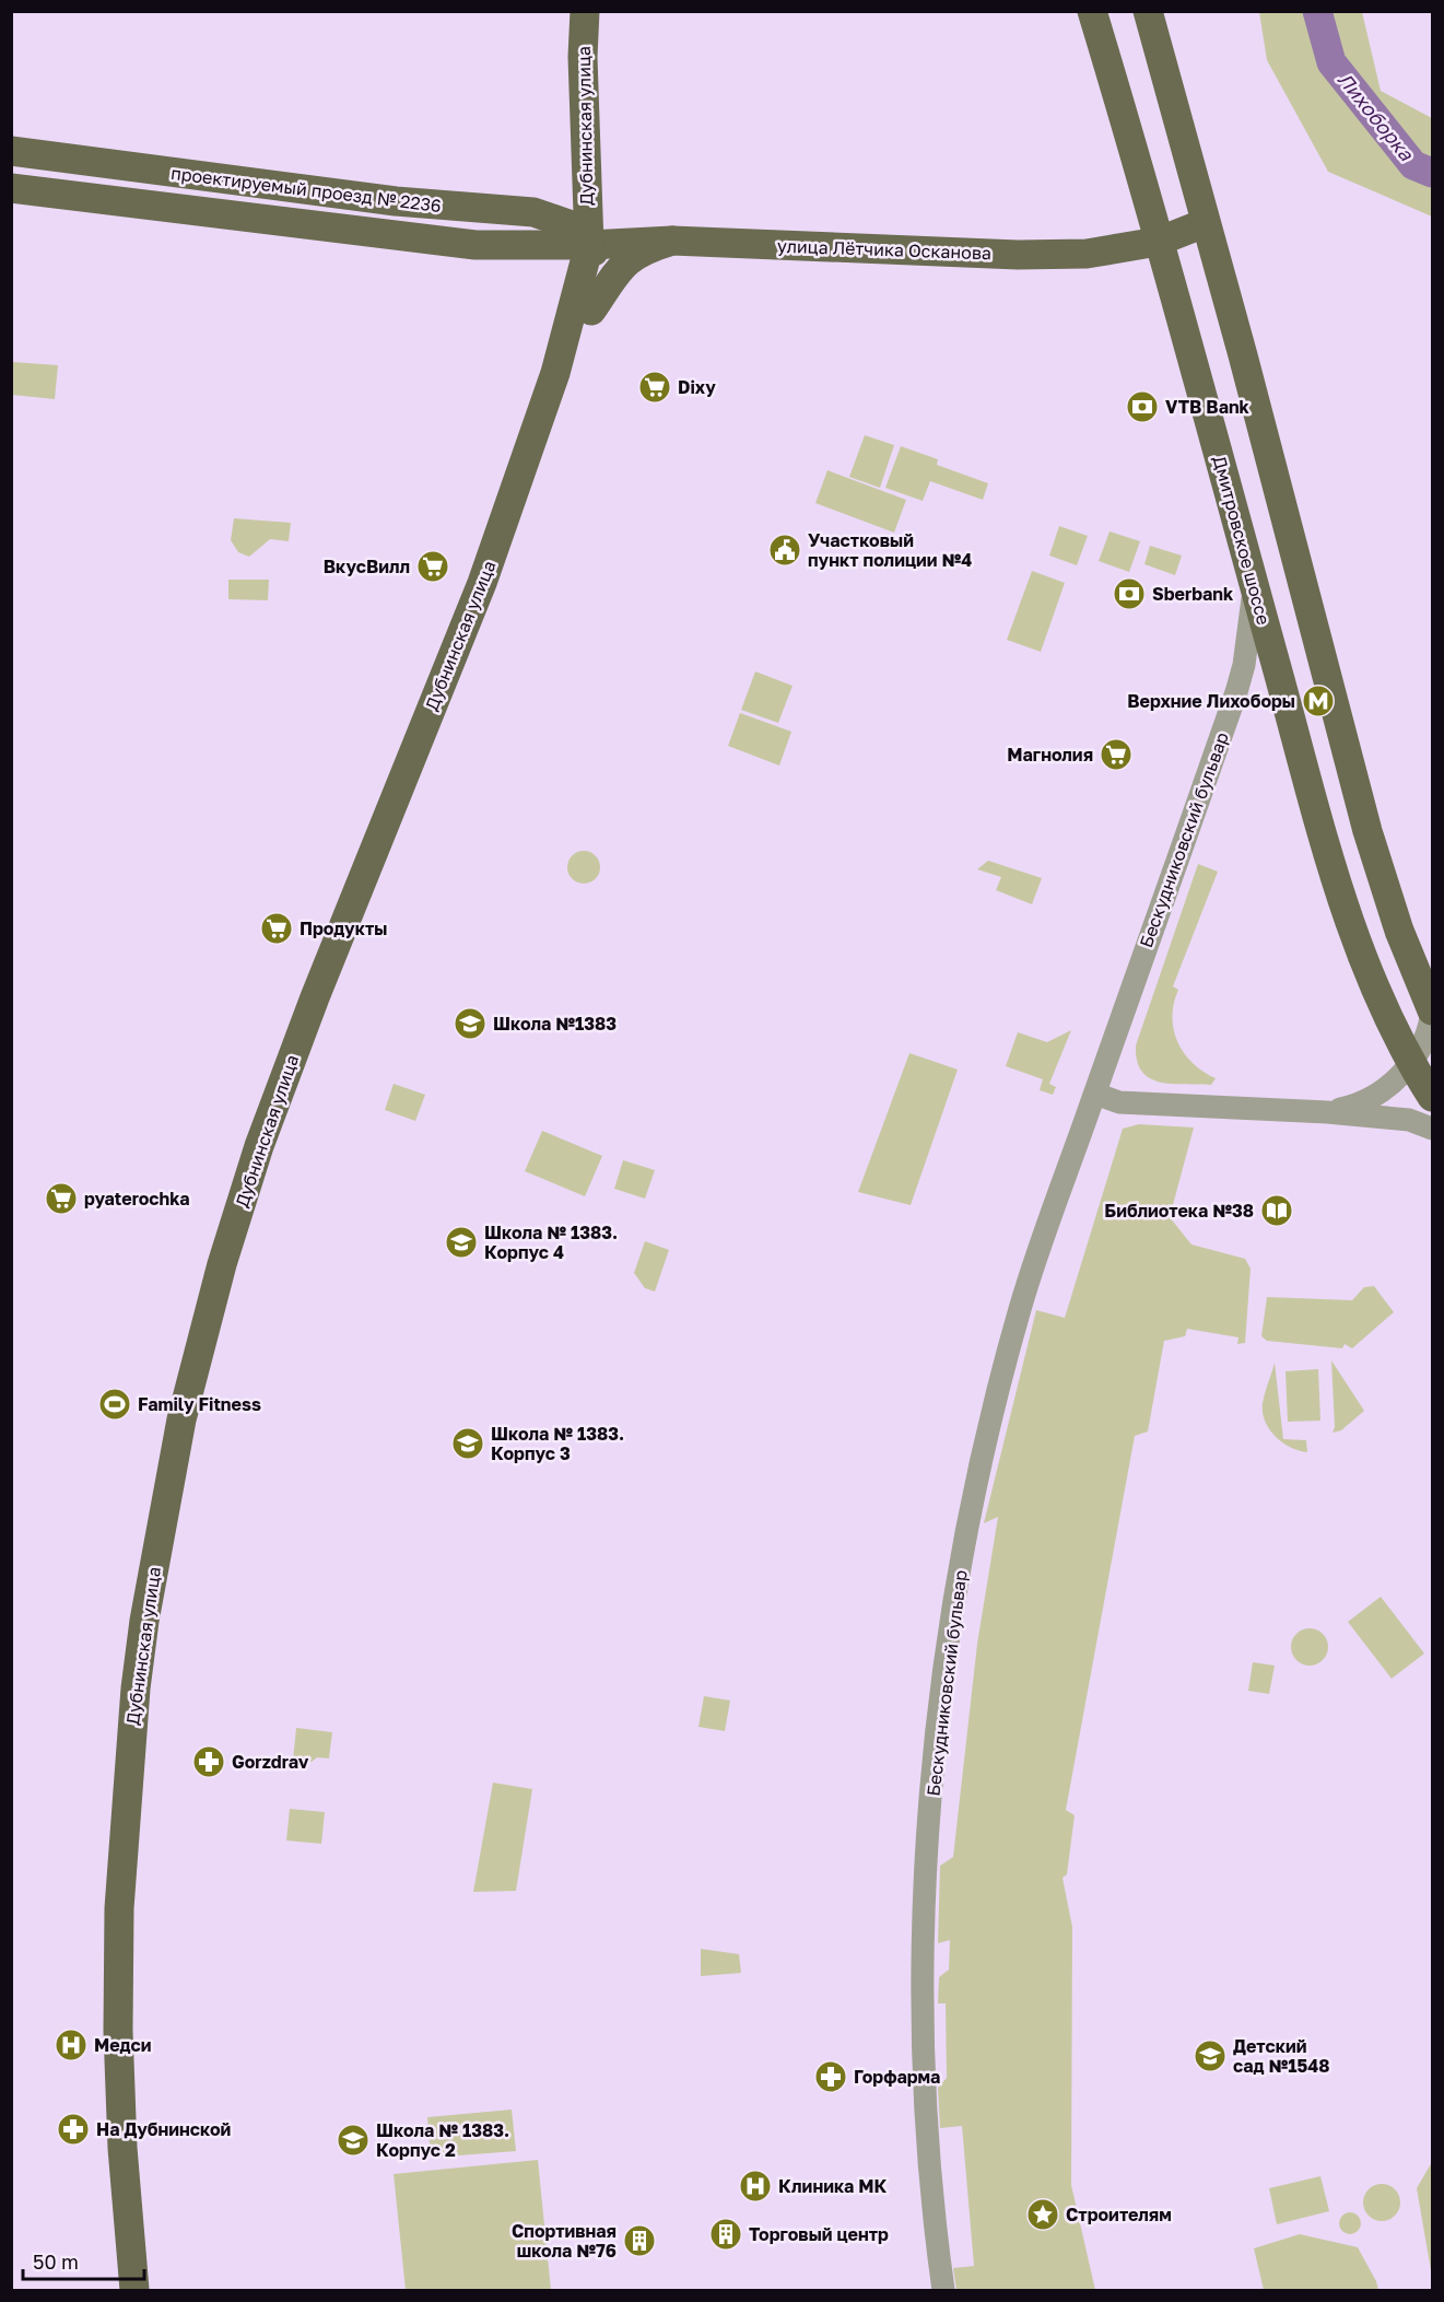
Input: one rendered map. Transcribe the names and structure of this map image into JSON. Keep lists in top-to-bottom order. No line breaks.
{"streets":{"main road":["Дубнинская улица","проектируемый проезд № 2236","улица Лётчика Осканова","Дмитровское шоссе"],"street":["Бескудниковский бульвар"]},"crossings":[["Дубнинская улица","проектируемый проезд № 2236"],["Дубнинская улица","улица Лётчика Осканова"],["проектируемый проезд № 2236","улица Лётчика Осканова"],["улица Лётчика Осканова","Дмитровское шоссе"],["Дмитровское шоссе","Бескудниковский бульвар"]],"water":["Лихоборка"],"places":{"supermarket":["Dixy","ВкусВилл","Магнолия","Продукты","pyaterochka"],"bank":["VTB Bank","Sberbank"],"public building":["Участковый пункт полиции №4"],"metro station":["Верхние Лихоборы"],"school or university":["Школа №1383","Школа № 1383. Корпус 4","Школа № 1383. Корпус 3","Детский сад №1548","Школа № 1383. Корпус 2"],"library":["Библиотека №38"],"sports":["Family Fitness"],"pharmacy":["Gorzdrav","Горфарма","На Дубнинской"],"hospital":["Медси","Клиника МК"],"place":["Строителям"],"building":["Торговый центр","Спортивная школа №76"]},"scale_bar":"50 m"}
